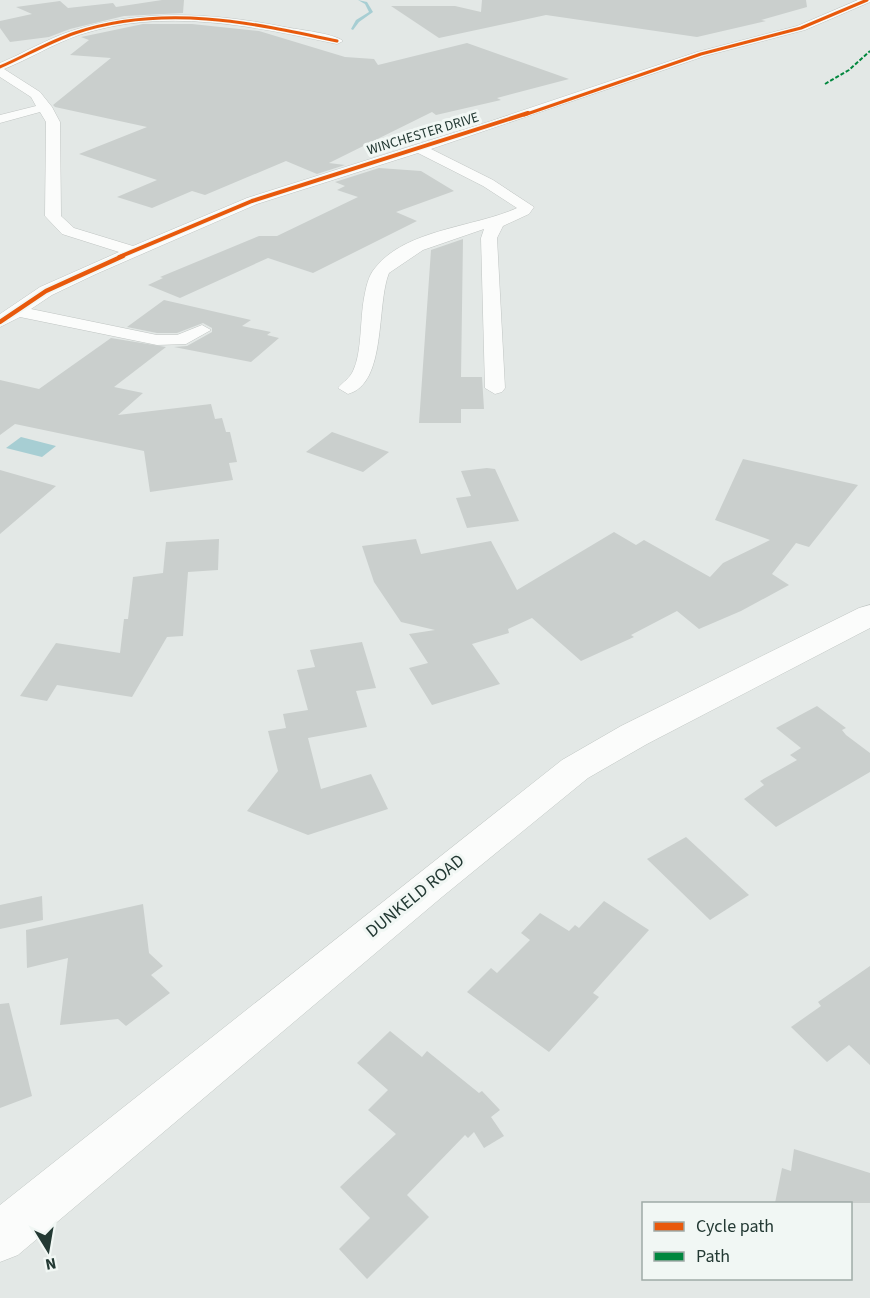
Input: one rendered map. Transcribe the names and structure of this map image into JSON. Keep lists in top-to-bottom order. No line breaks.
{"streets":{"main road":["DUNKELD ROAD"],"street":["WINCHESTER DRIVE"]},"legend":["Cycle path","Path"],"north":"bottom"}
